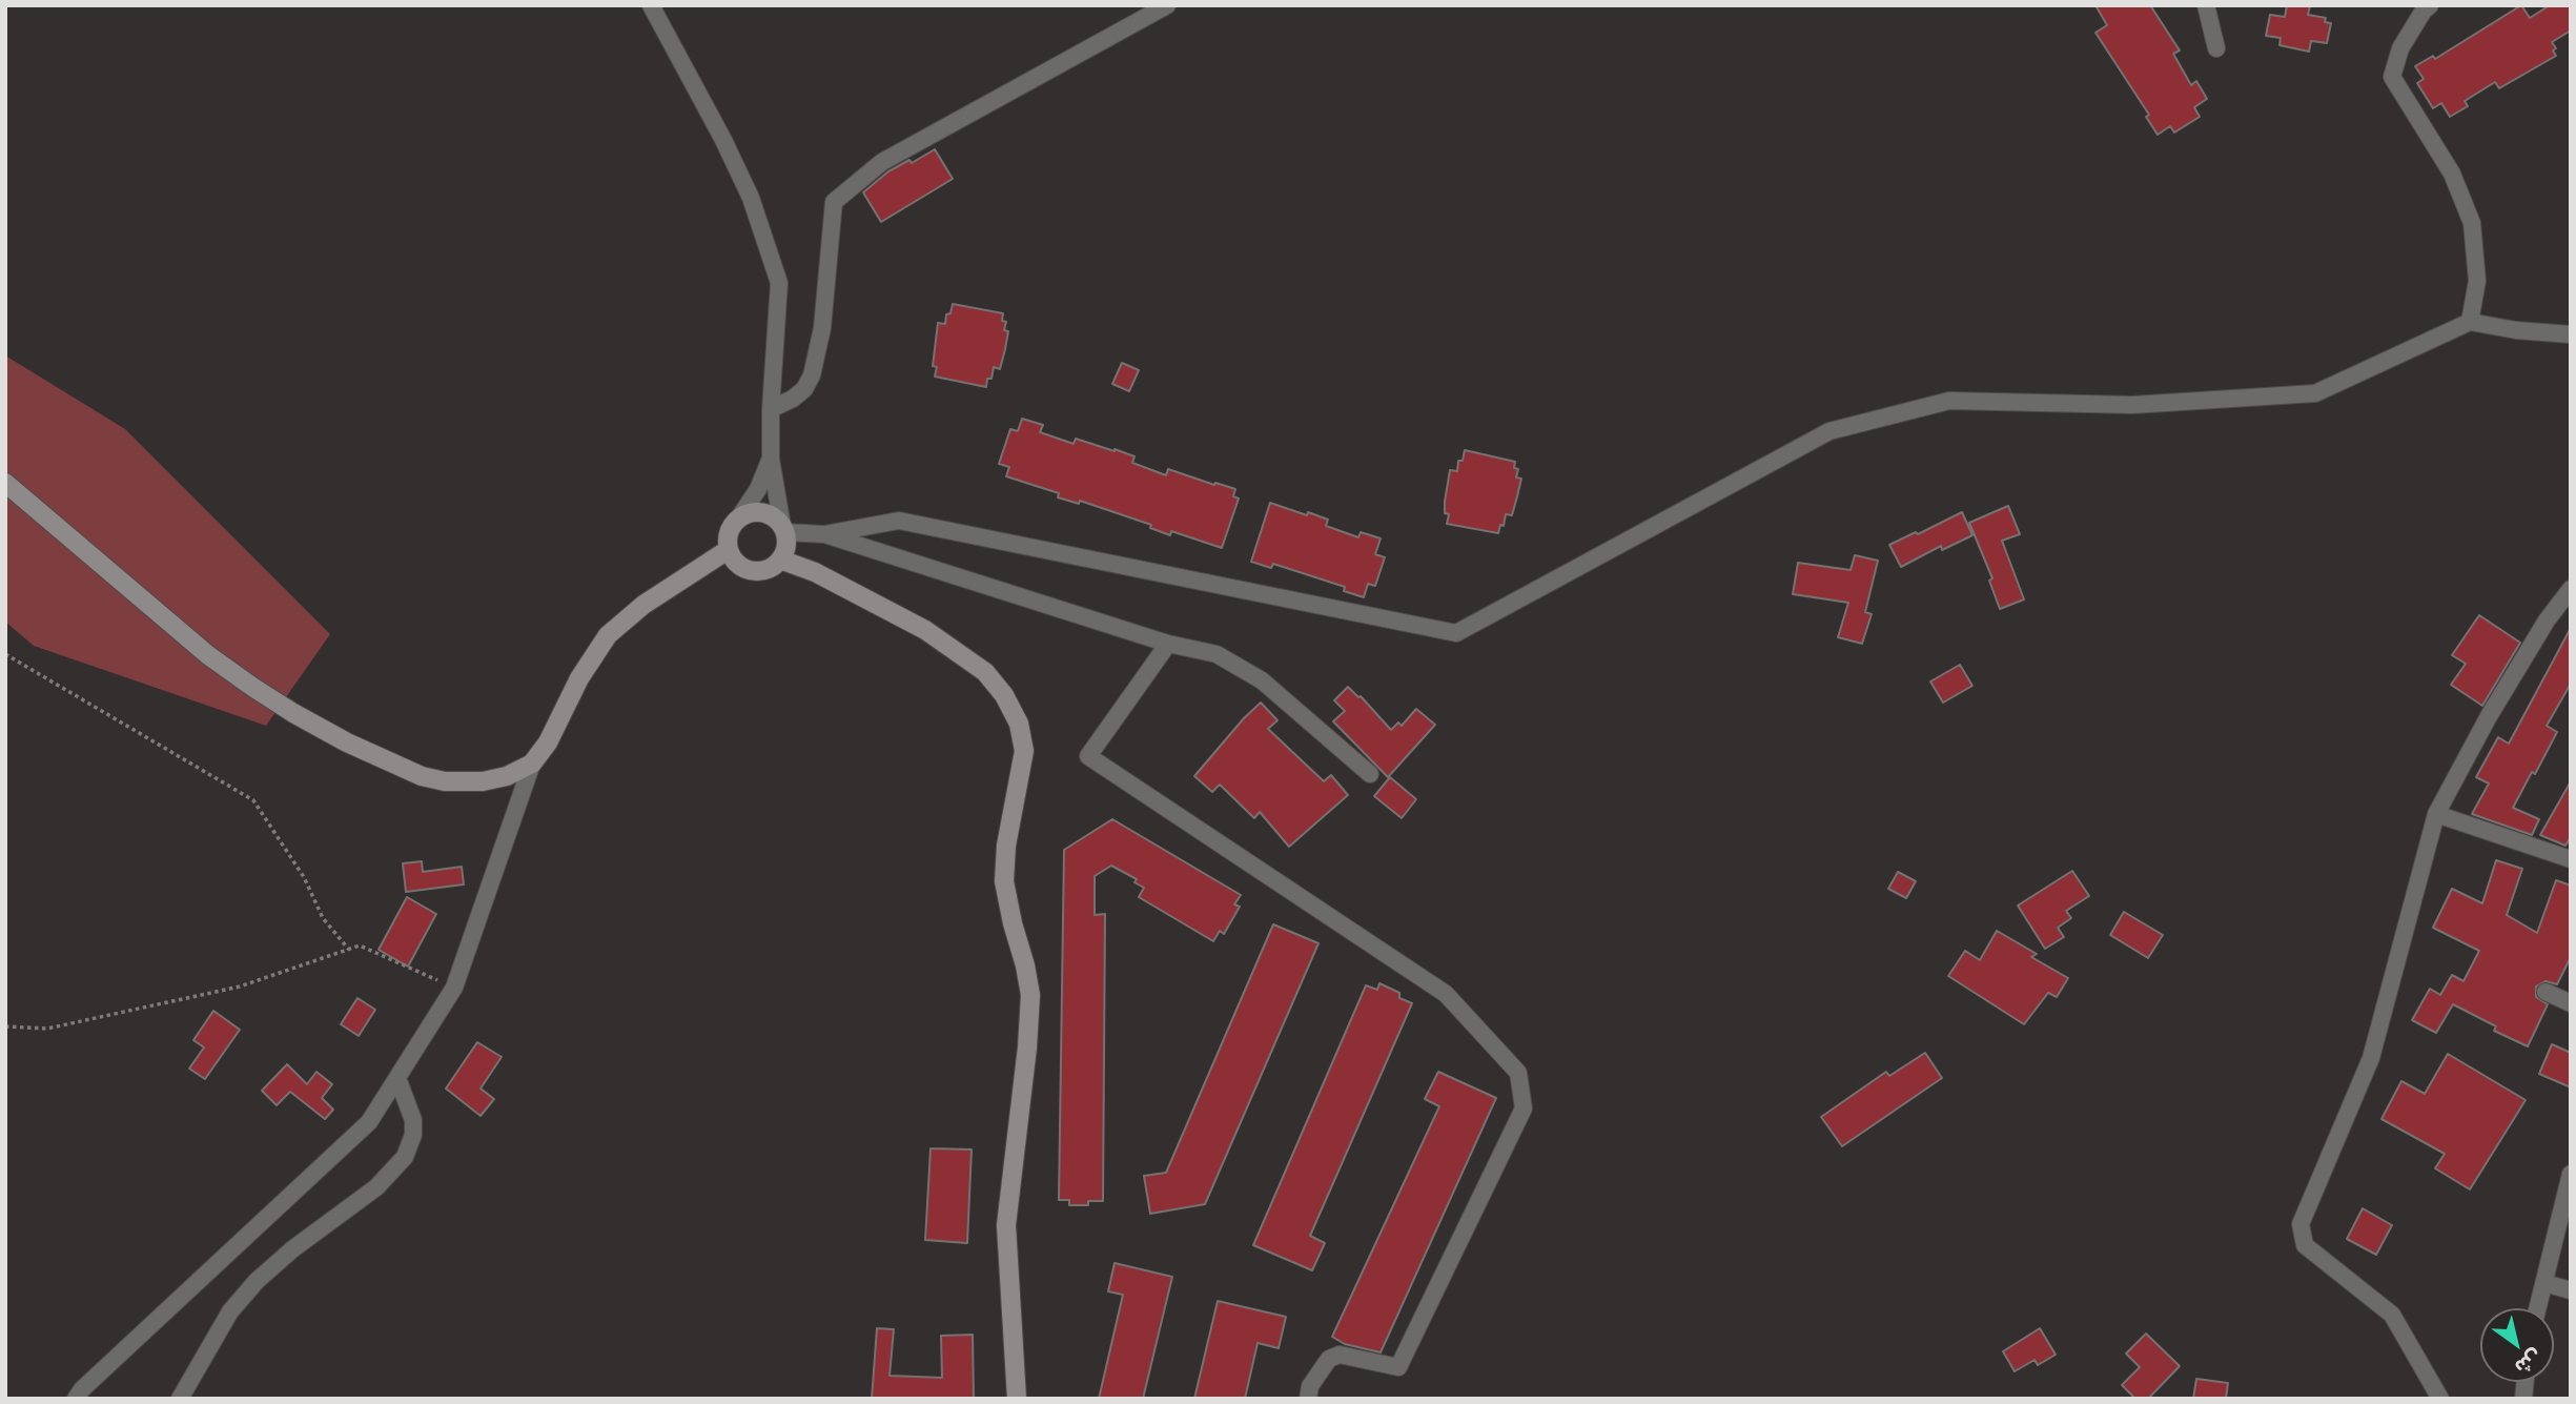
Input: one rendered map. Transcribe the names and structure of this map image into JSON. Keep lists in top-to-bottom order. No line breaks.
{"north":"bottom right"}
